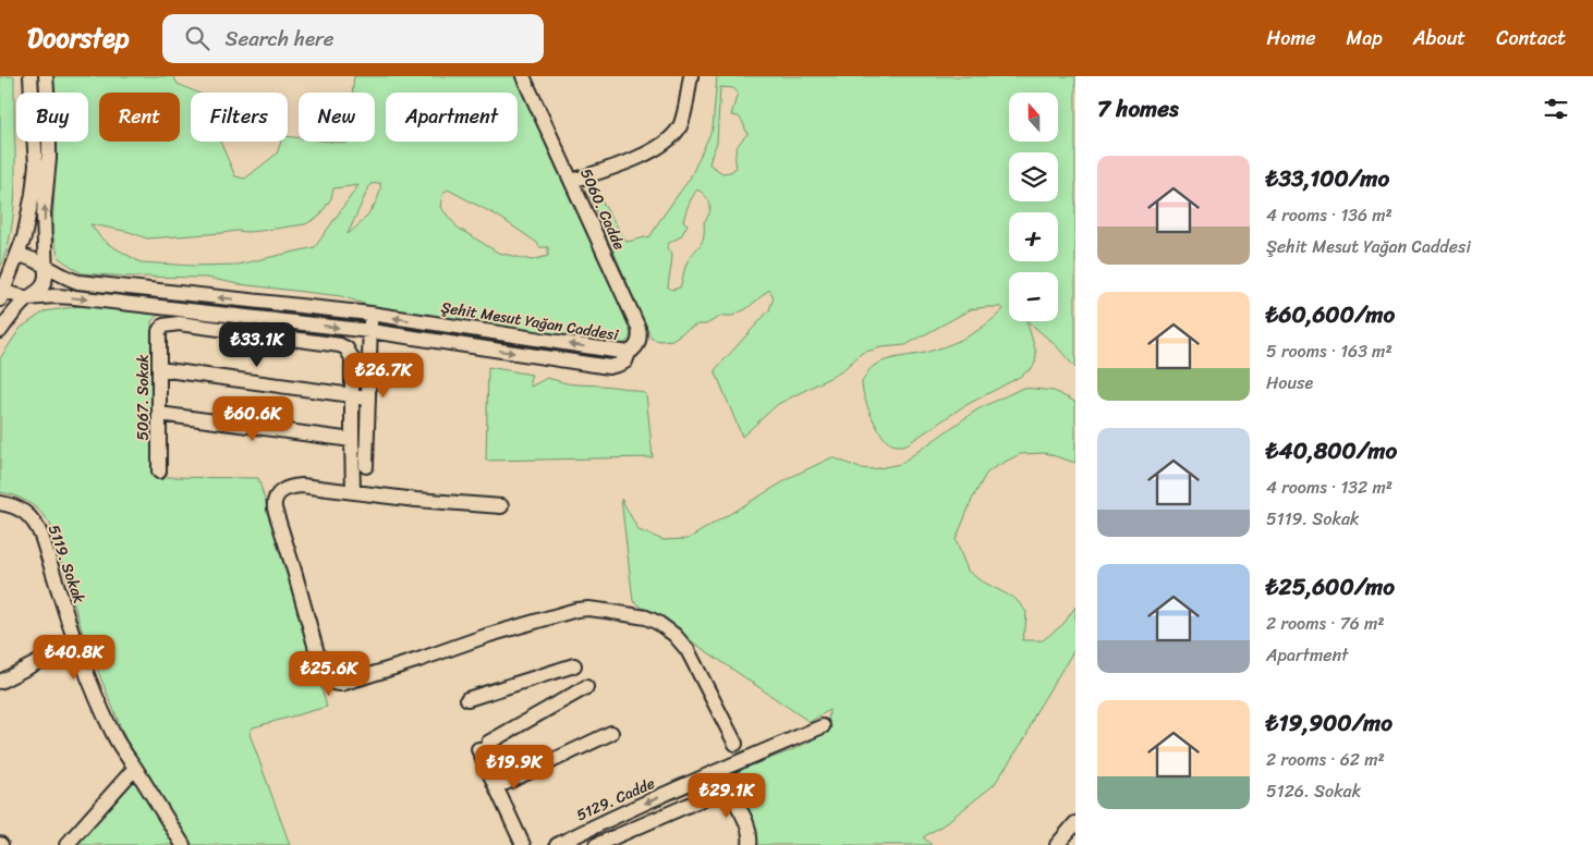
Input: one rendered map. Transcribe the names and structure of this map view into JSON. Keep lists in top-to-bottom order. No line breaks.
{"streets":{"street":["5060. Cadde","Şehit Mesut Yağan Caddesi","5067. Sokak","5119. Sokak","5129. Cadde"]},"crossings":[["5060. Cadde","Şehit Mesut Yağan Caddesi"]],"north":"top","page":{"header":"Doorstep","search":"Search here","nav":["Home","Map","About","Contact"],"heading":"7 homes","map_buttons":["+","−"],"chip":["Buy","Rent","Filters","New","Apartment"],"list":[{"name":"₺33,100/mo","note":"4 rooms · 136 m² · Şehit Mesut Yağan Caddesi"},{"name":"₺60,600/mo","note":"5 rooms · 163 m² · House"},{"name":"₺40,800/mo","note":"4 rooms · 132 m² · 5119. Sokak"},{"name":"₺25,600/mo","note":"2 rooms · 76 m² · Apartment"},{"name":"₺19,900/mo","note":"2 rooms · 62 m² · 5126. Sokak"}],"price":["₺33.1K","₺26.7K","₺60.6K","₺40.8K","₺25.6K","₺19.9K","₺29.1K"]}}
